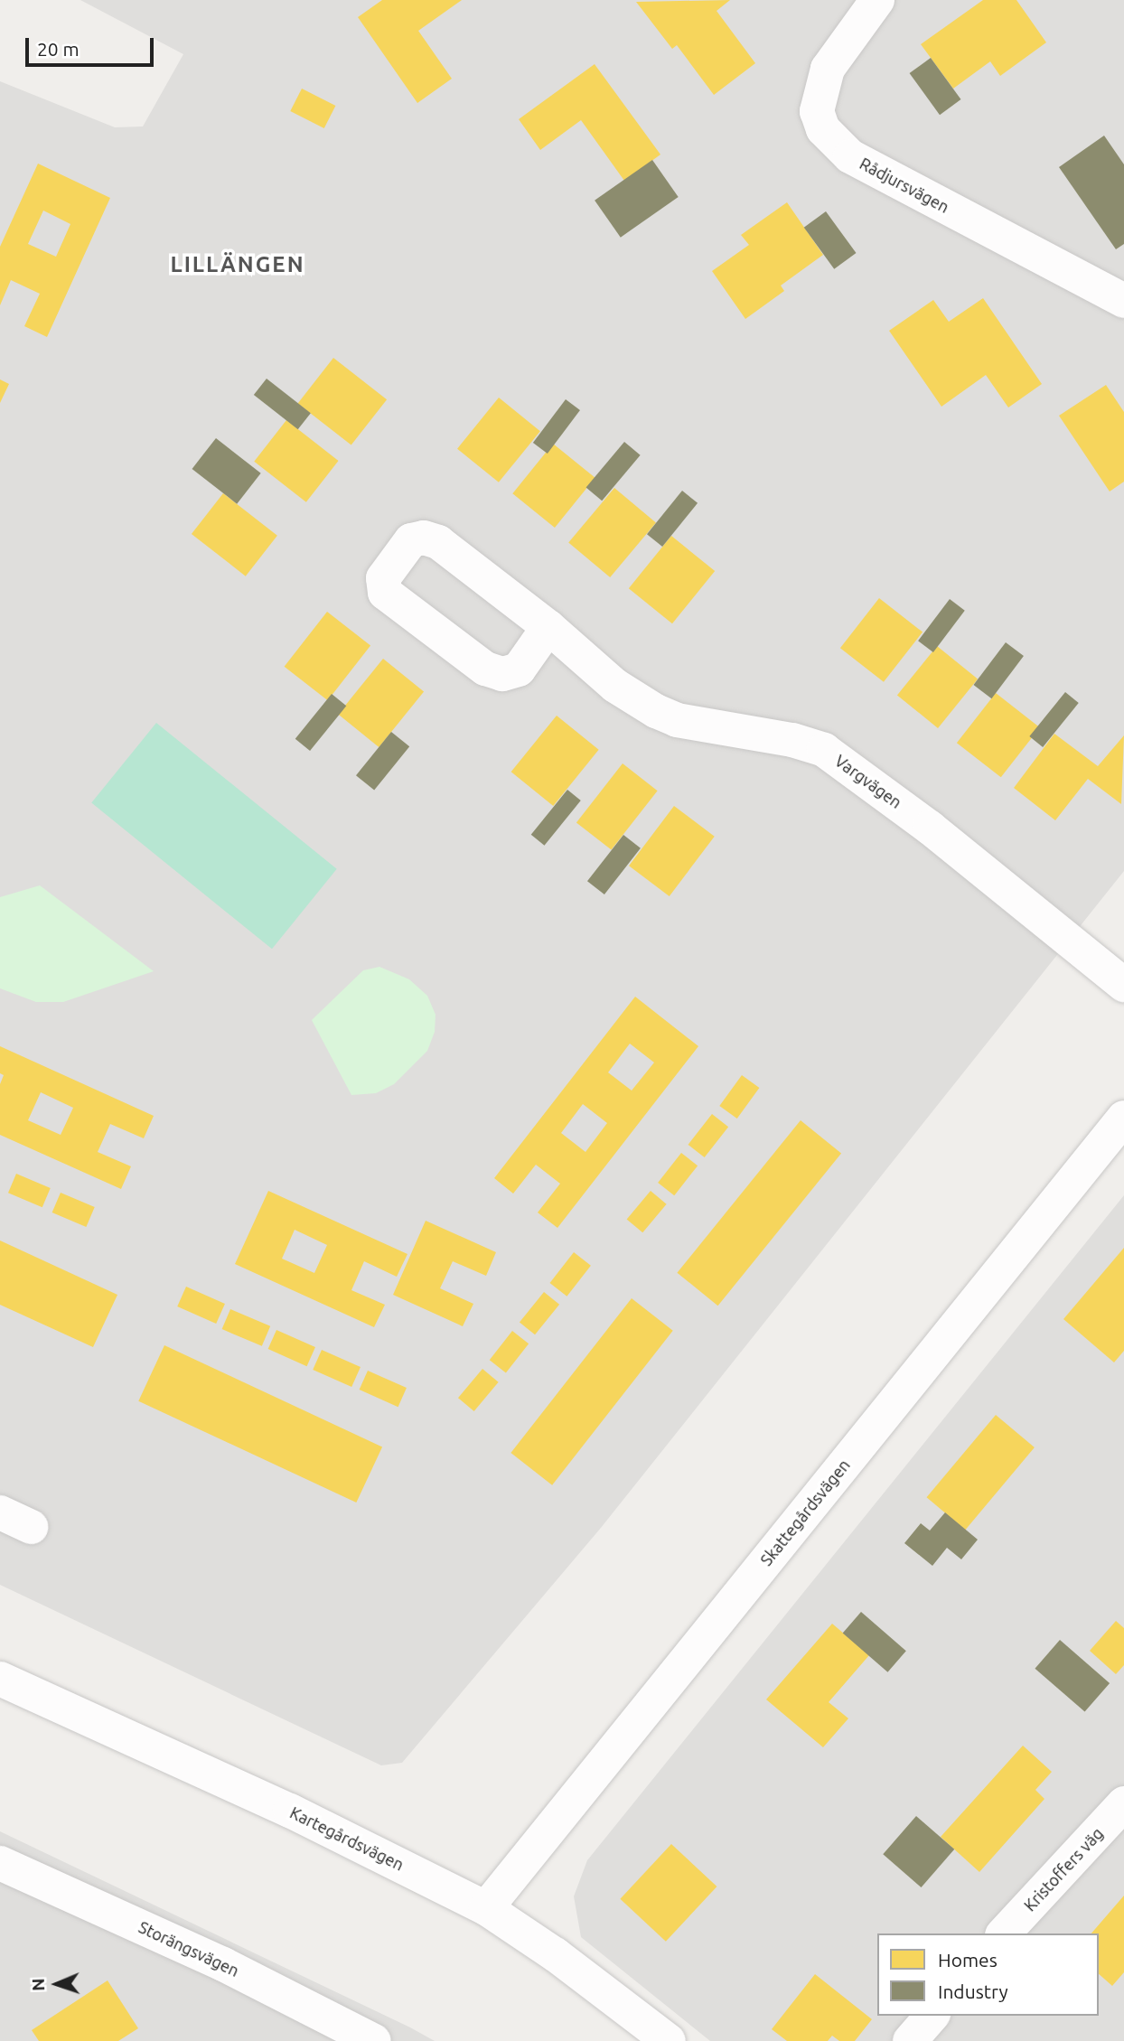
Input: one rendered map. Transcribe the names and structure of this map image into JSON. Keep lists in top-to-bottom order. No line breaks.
{"streets":{"street":["Rådjursvägen","Vargvägen","Skattegårdsvägen","Kartegårdsvägen","Kristoffers väg","Storängsvägen"]},"crossings":[["Skattegårdsvägen","Kartegårdsvägen"]],"districts":["LILLÄNGEN"],"legend":["Homes","Industry"],"scale_bar":"20 m","north":"left"}
